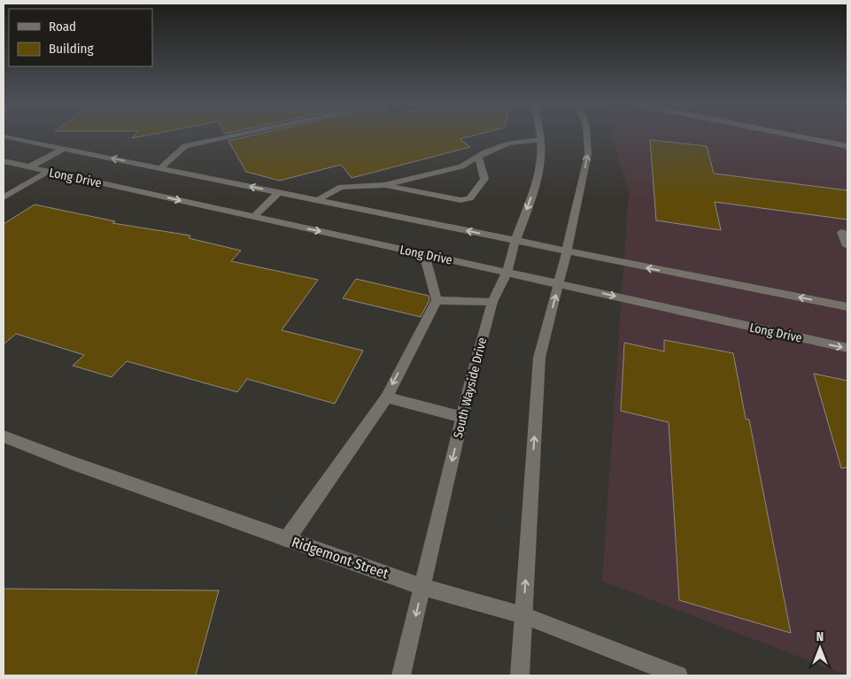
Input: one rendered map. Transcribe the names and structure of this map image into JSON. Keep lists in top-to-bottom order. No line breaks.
{"streets":{"main road":["Long Drive","South Wayside Drive","Ridgemont Street"]},"crossings":[["Long Drive","South Wayside Drive"],["South Wayside Drive","Ridgemont Street"]],"legend":["Road","Building"],"north":"top"}
